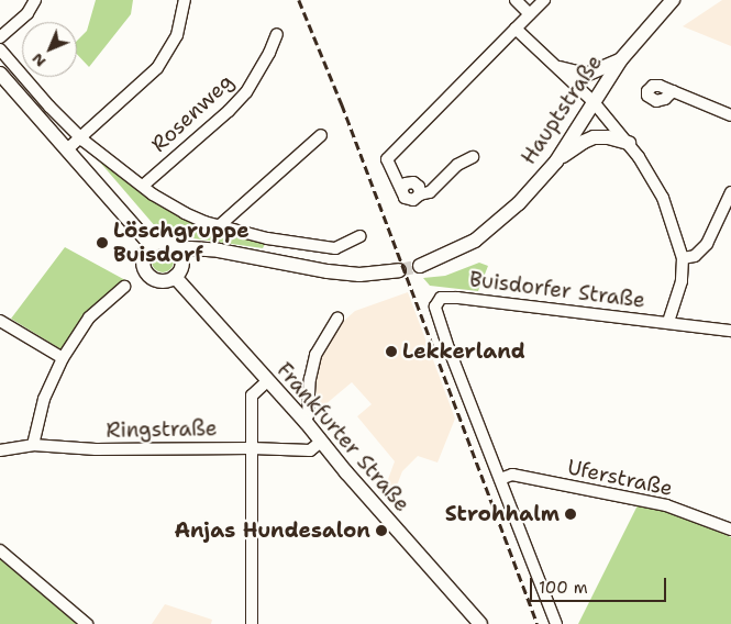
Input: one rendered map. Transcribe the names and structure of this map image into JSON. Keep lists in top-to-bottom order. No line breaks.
{"streets":{"main road":["Hauptstraße","Frankfurter Straße"],"street":["Rosenweg","Buisdorfer Straße","Ringstraße","Uferstraße"]},"crossings":[["Hauptstraße","Buisdorfer Straße"],["Buisdorfer Straße","Uferstraße"],["Ringstraße","Frankfurter Straße"]],"places":["Löschgruppe Buisdorf","Lekkerland","Strohhalm","Anjas Hundesalon"],"scale_bar":"100 m","north":"bottom left"}
